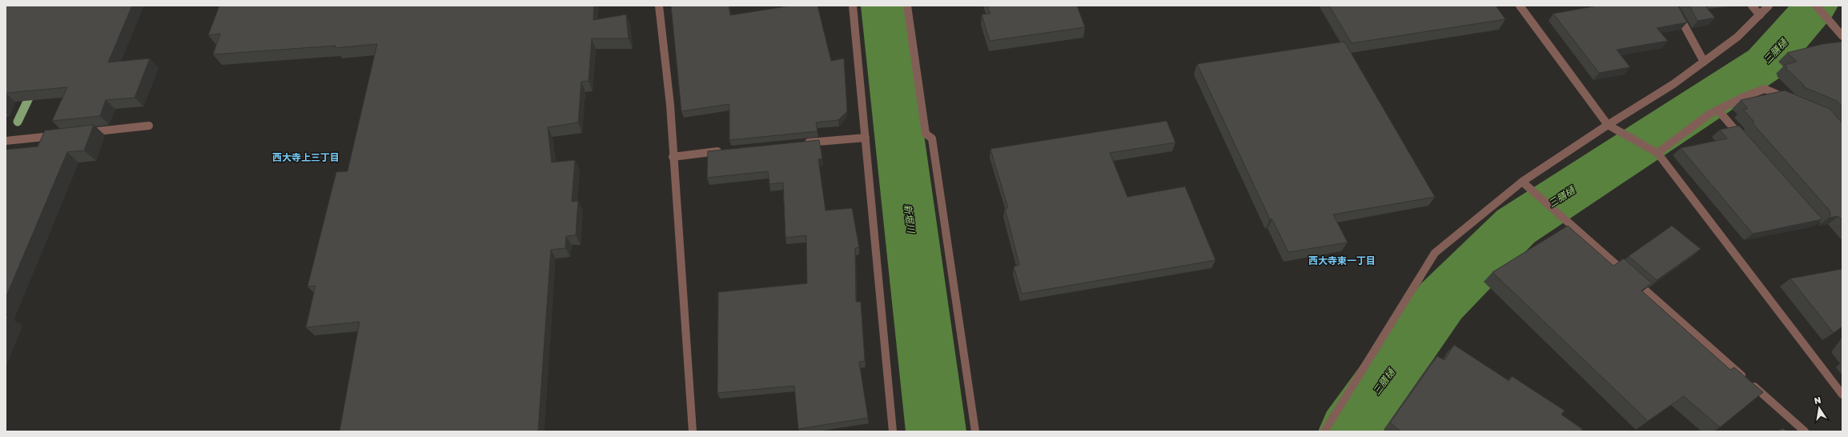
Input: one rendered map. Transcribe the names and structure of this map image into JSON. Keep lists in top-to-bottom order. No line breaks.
{"districts":["西大寺上三丁目","西大寺東一丁目"],"water":["三膳樋","新堀川"],"north":"top"}
